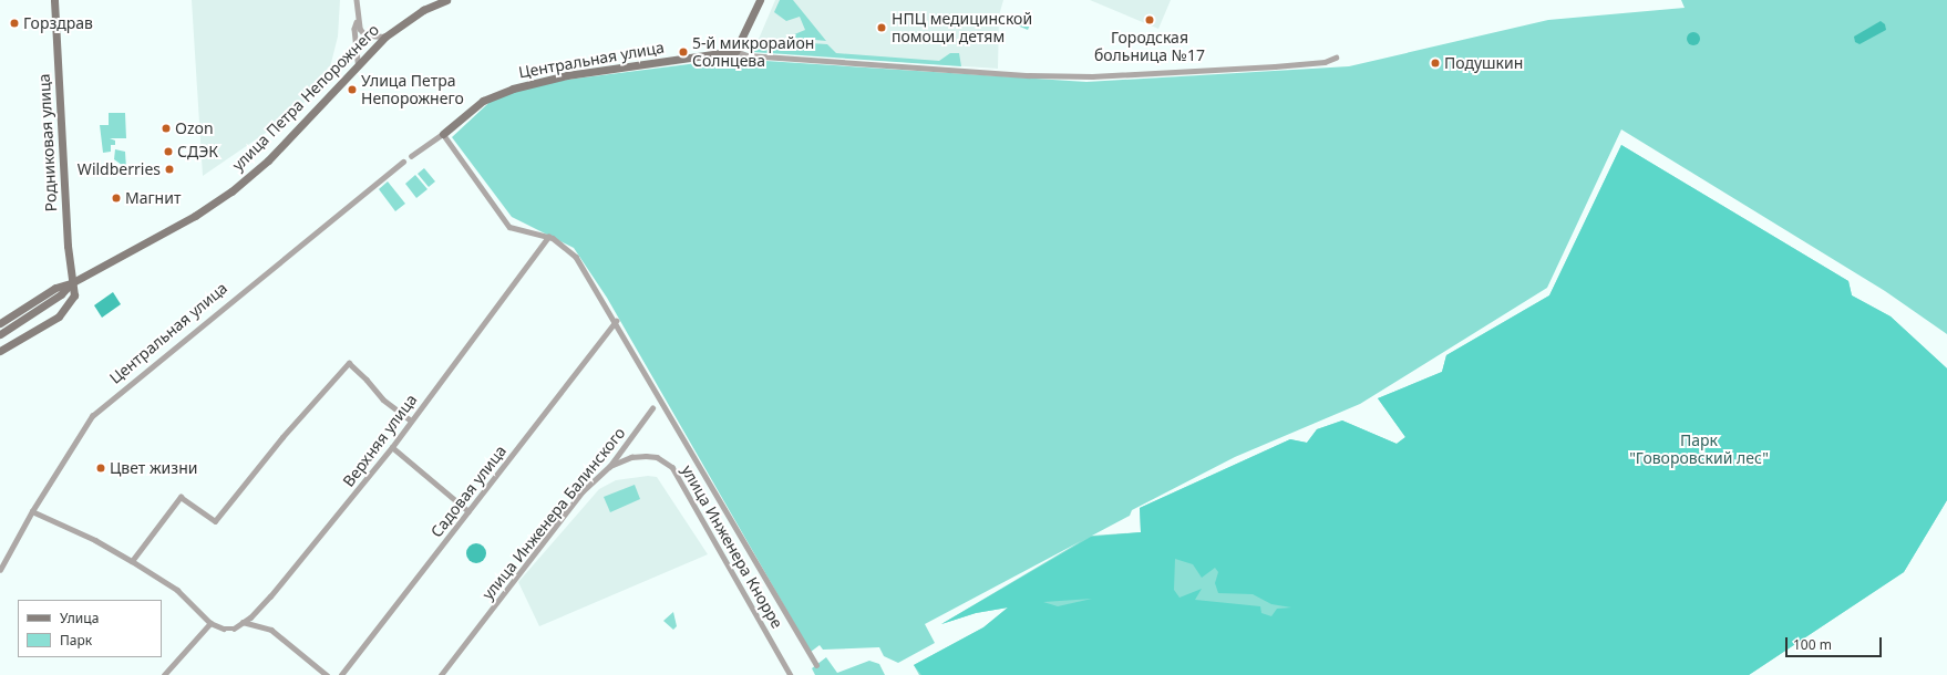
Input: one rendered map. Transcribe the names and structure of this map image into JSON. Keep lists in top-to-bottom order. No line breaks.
{"streets":{"street":["Центральная улица","улица Петра Непорожнего","Родниковая улица","Верхняя улица","Садовая улица","улица Инженера Балинского","улица Инженера Кнорре"]},"crossings":[["улица Петра Непорожнего","Родниковая улица"],["улица Инженера Балинского","улица Инженера Кнорре"]],"parks":["Парк \"Говоровский лес\""],"places":["Городская больница №17","Горздрав","НПЦ медицинской помощи детям","5-й микрорайон Солнцева","Подушкин","Улица Петра Непорожнего","Ozon","СДЭК","Wildberries","Магнит","Цвет жизни"],"legend":["Улица","Парк"],"scale_bar":"100 m"}
